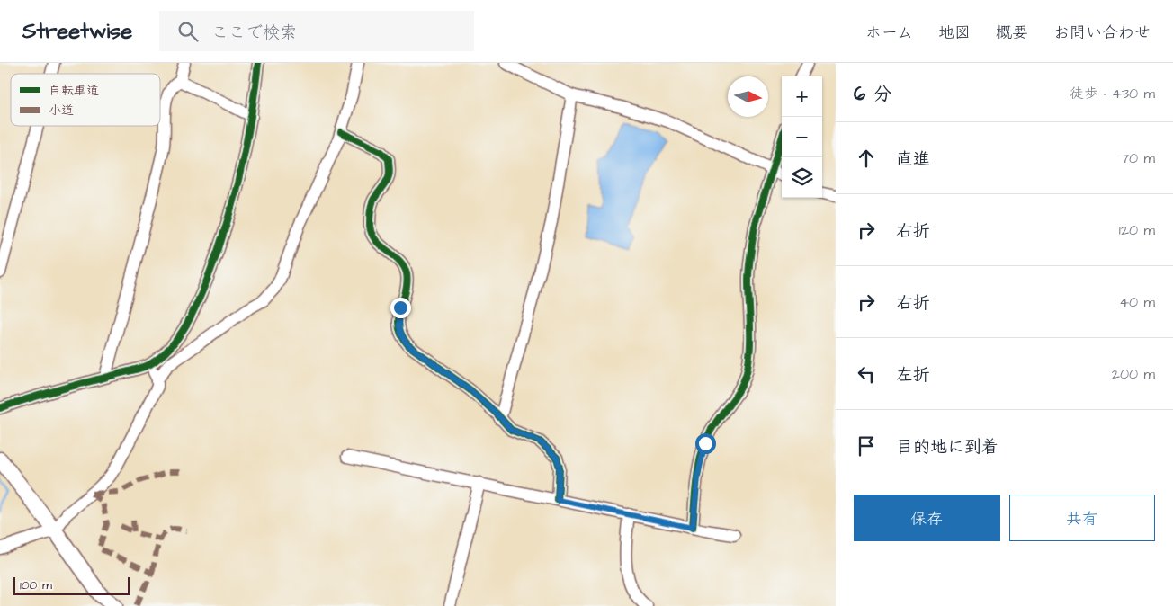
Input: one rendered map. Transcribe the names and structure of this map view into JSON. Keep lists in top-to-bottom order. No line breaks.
{"legend":["自転車道","小道"],"scale_bar":"100 m","north":"right","page":{"header":"Streetwise","search":"ここで検索","nav":["ホーム","地図","概要","お問い合わせ"],"heading":["6 分","徒歩 · 430 m"],"map_buttons":["+","−"],"list":[["直進","70 m"],["右折","120 m"],["右折","40 m"],["左折","200 m"],"目的地に到着"],"buttons":["保存","共有"],"scale":"100 m"}}
